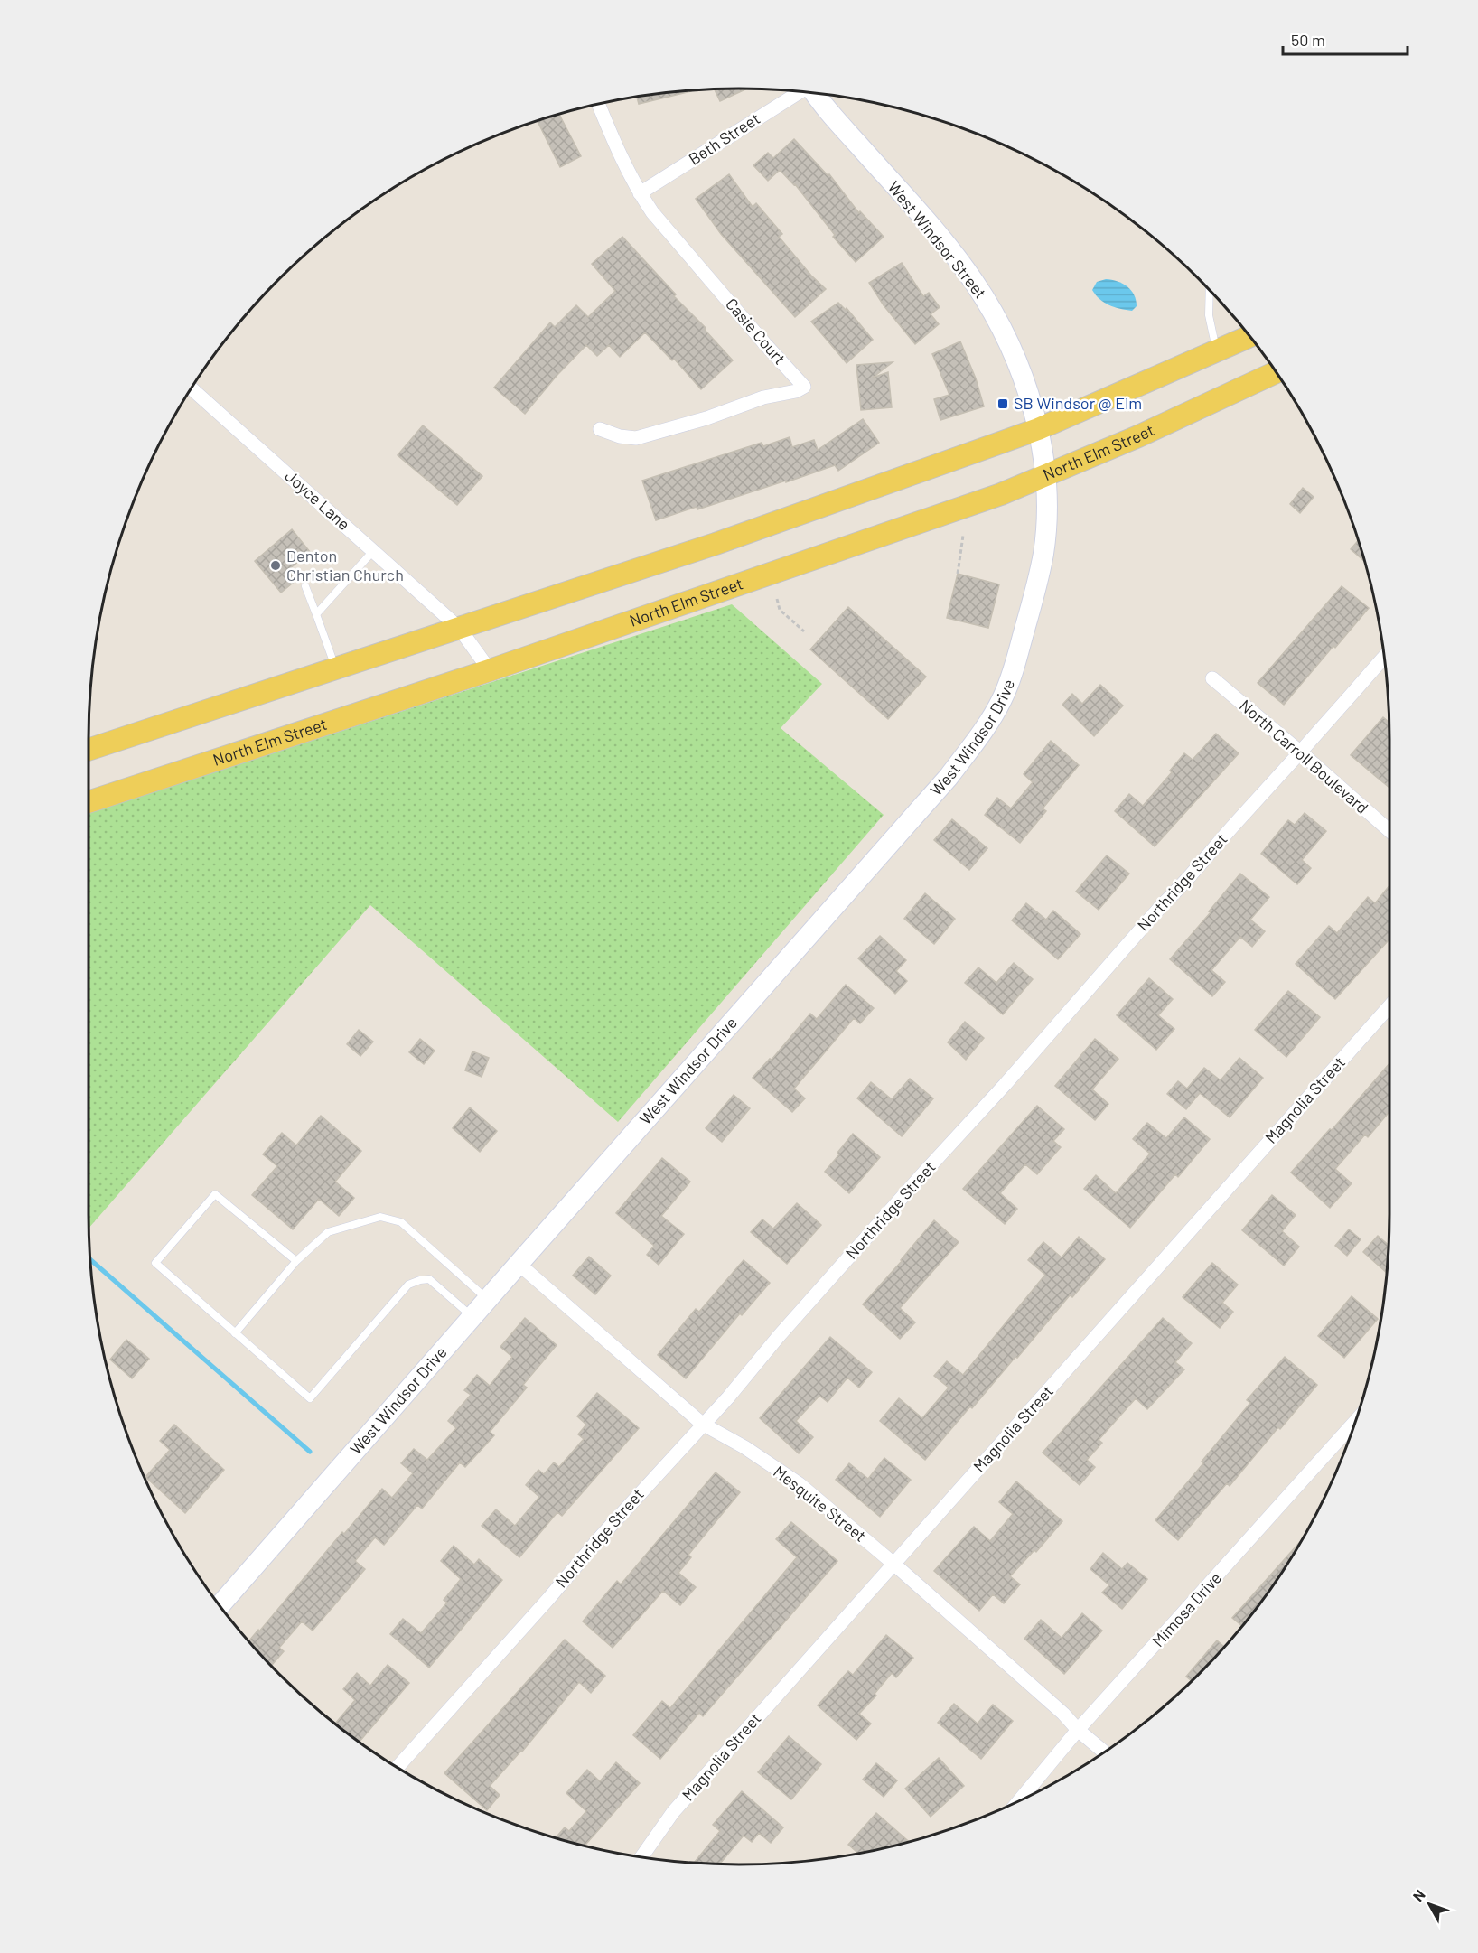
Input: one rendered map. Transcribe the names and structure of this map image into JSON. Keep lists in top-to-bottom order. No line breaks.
{"streets":{"main road":["North Elm Street"],"street":["Beth Street","West Windsor Street","Casie Court","Joyce Lane","West Windsor Drive","North Carroll Boulevard","Northridge Street","Magnolia Street","Mesquite Street","Mimosa Drive"]},"crossings":[["Beth Street","Casie Court"],["West Windsor Street","North Elm Street"],["West Windsor Street","West Windsor Drive"],["North Elm Street","Joyce Lane"],["North Elm Street","West Windsor Drive"],["West Windsor Drive","Mesquite Street"],["North Carroll Boulevard","Northridge Street"],["Northridge Street","Mesquite Street"],["Magnolia Street","Mesquite Street"],["Mesquite Street","Mimosa Drive"]],"places":{"transit":["SB Windsor @ Elm"],"other":["Denton Christian Church"]},"scale_bar":"50 m","north":"top left"}
